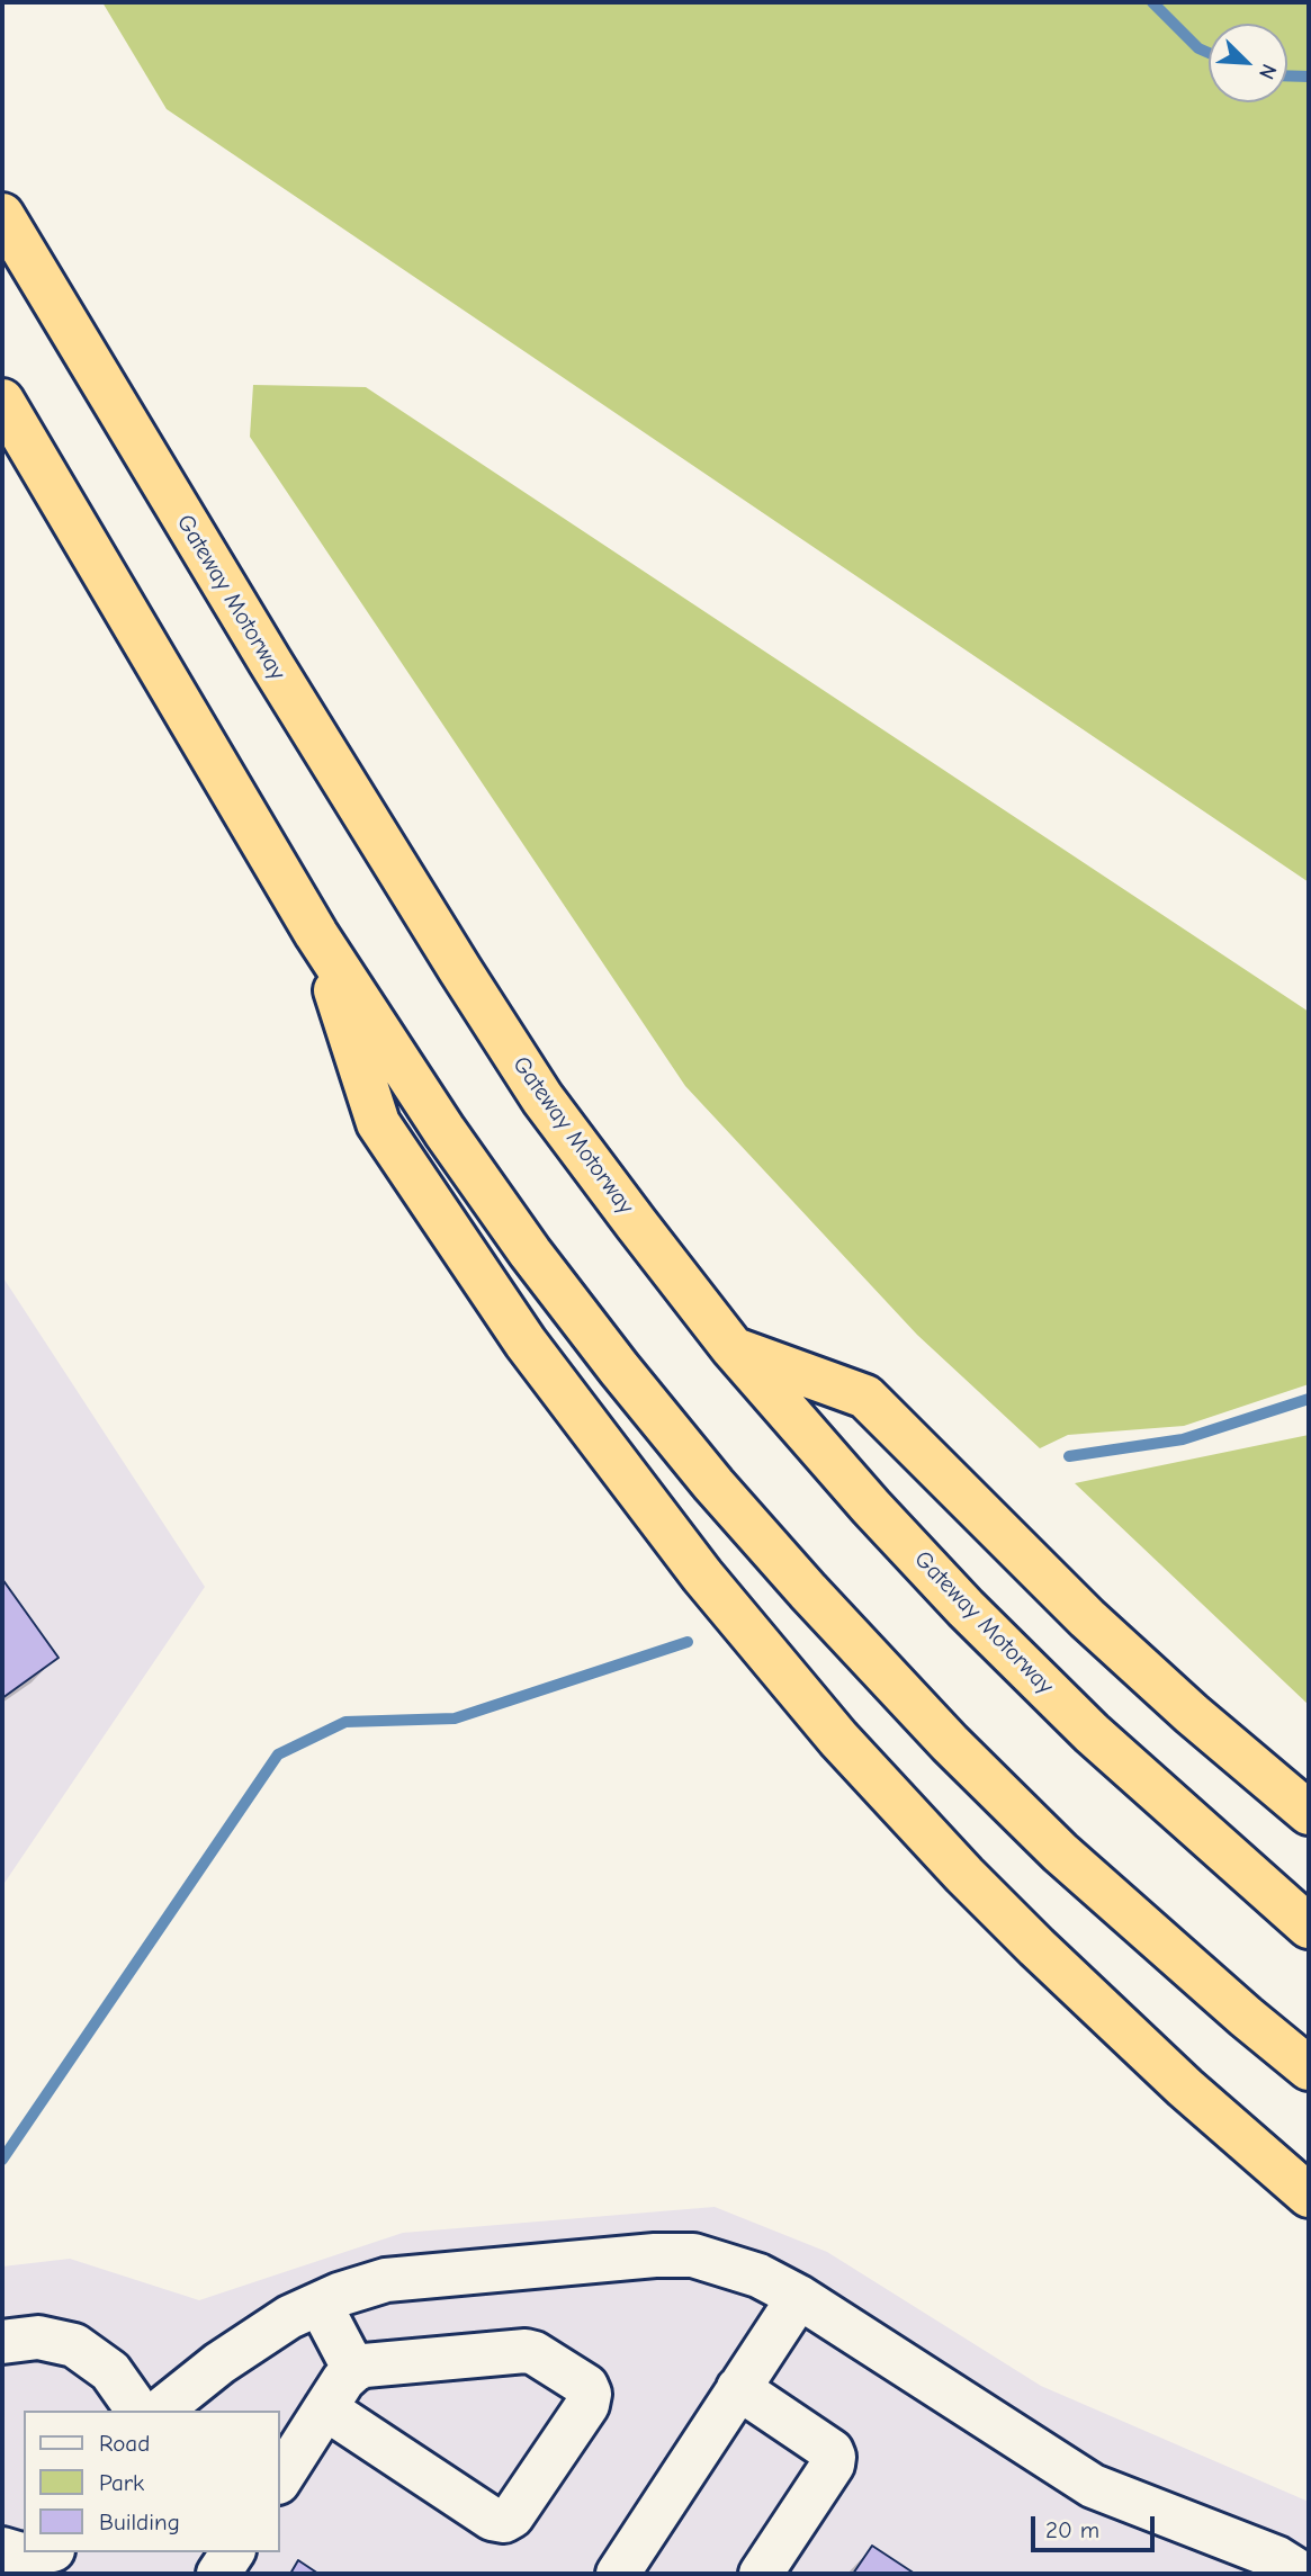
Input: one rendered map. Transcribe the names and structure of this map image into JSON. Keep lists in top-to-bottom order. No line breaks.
{"streets":{"highway":["Gateway Motorway"]},"legend":["Road","Park","Building"],"scale_bar":"20 m","north":"bottom right"}
